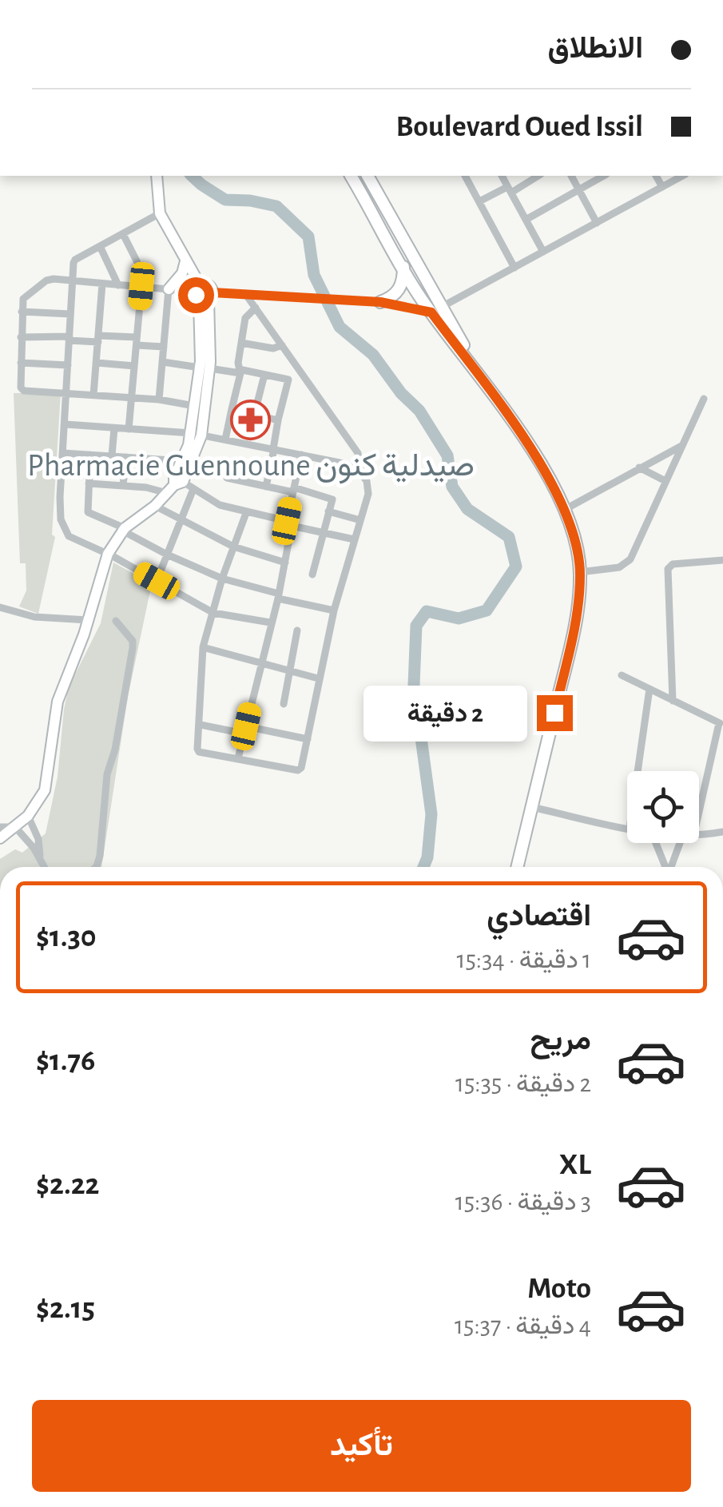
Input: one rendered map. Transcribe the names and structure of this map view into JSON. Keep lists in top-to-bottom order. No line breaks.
{"places":{"pharmacy":["Pharmacie Guennoune صيدلية كنون"]},"page":{"banner":["الانطلاق","Boulevard Oued Issil"],"bubble":"2 دقيقة","list":[{"name":"اقتصادي","note":"1 دقيقة · 15:34","value":"$1.30"},{"name":"مريح","note":"2 دقيقة · 15:35","value":"$1.76"},{"name":"XL","note":"3 دقيقة · 15:36","value":"$2.22"},{"name":"Moto","note":"4 دقيقة · 15:37","value":"$2.15"}],"buttons":"تأكيد"}}
